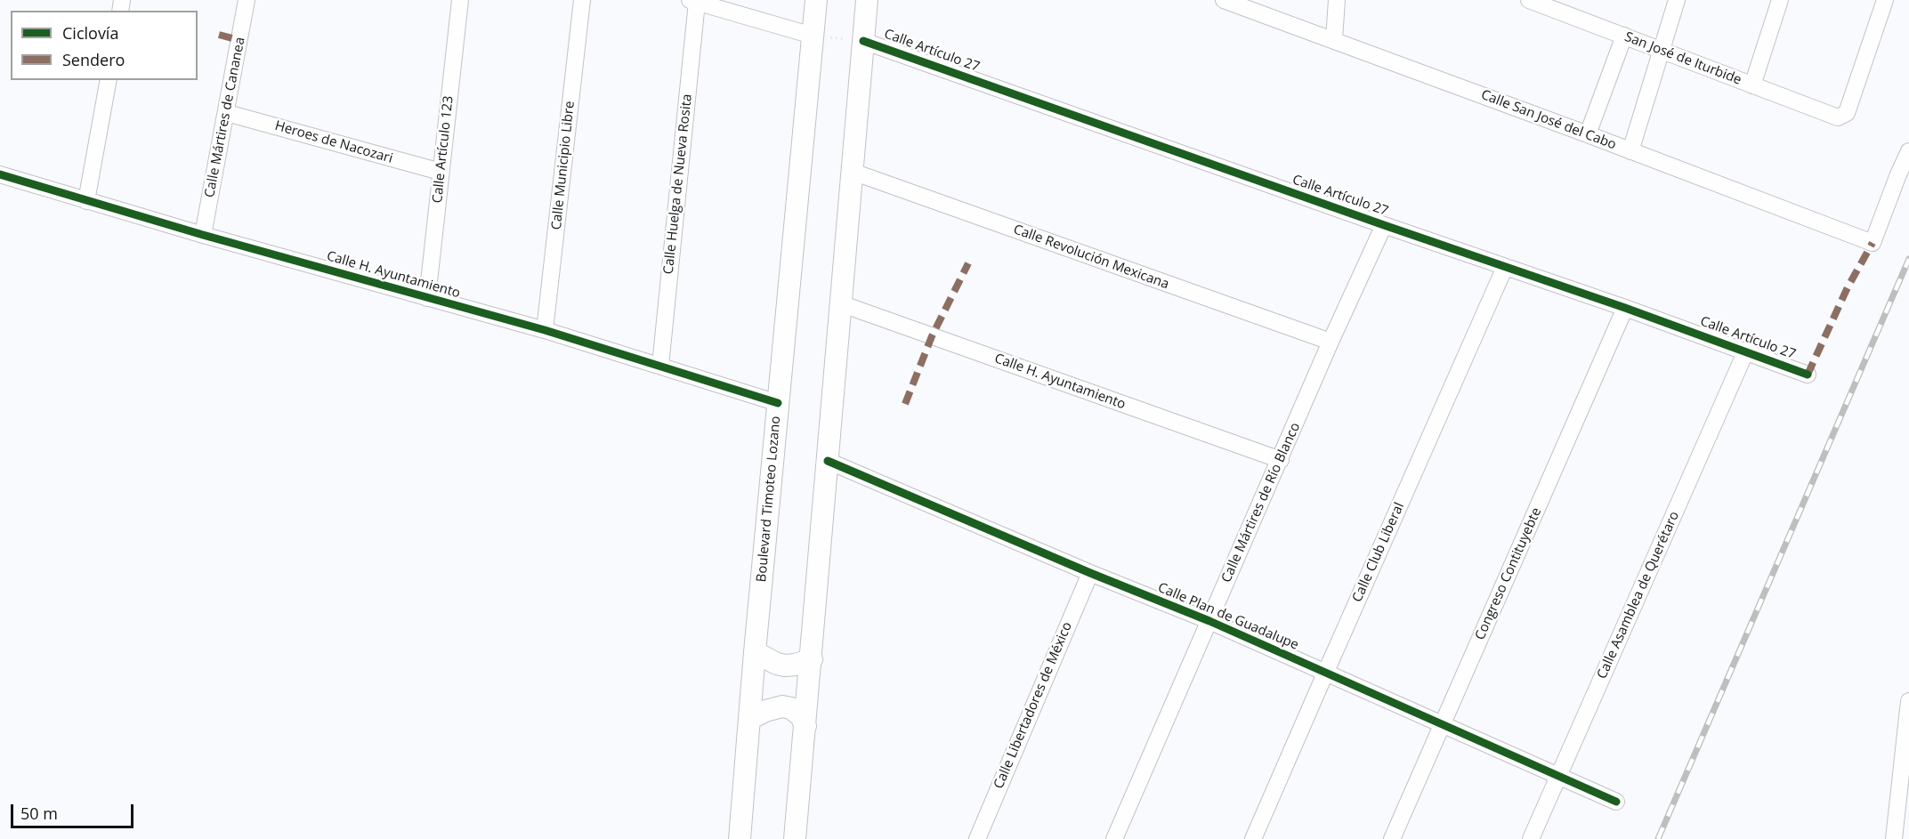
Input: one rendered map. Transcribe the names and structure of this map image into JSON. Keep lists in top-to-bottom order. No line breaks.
{"streets":{"main road":["Boulevard Timoteo Lozano"],"street":["Calle Artículo 27","San José de Iturbide","Calle Mártires de Cananea","Calle San José del Cabo","Heroes de Nacozari","Calle Artículo 123","Calle Municipio Libre","Calle Huelga de Nueva Rosita","Calle Revolución Mexicana","Calle H. Ayuntamiento","Calle Mártires de Río Blanco","Calle Club Liberal","Congreso Contituyebte","Calle Asamblea de Querétaro","Calle Plan de Guadalupe","Calle Libertadores de México"]},"crossings":[["Calle Artículo 27","Calle Mártires de Río Blanco"],["Calle Artículo 27","Calle Club Liberal"],["Calle Artículo 27","Congreso Contituyebte"],["Calle Artículo 27","Calle Asamblea de Querétaro"],["Calle Mártires de Cananea","Heroes de Nacozari"],["Calle Mártires de Cananea","Calle H. Ayuntamiento"],["Heroes de Nacozari","Calle Artículo 123"],["Calle Artículo 123","Calle H. Ayuntamiento"],["Calle Municipio Libre","Calle H. Ayuntamiento"],["Calle Huelga de Nueva Rosita","Calle H. Ayuntamiento"],["Calle Revolución Mexicana","Calle Mártires de Río Blanco"],["Calle H. Ayuntamiento","Boulevard Timoteo Lozano"],["Calle H. Ayuntamiento","Calle Mártires de Río Blanco"],["Calle Mártires de Río Blanco","Calle Plan de Guadalupe"],["Calle Club Liberal","Calle Plan de Guadalupe"],["Congreso Contituyebte","Calle Plan de Guadalupe"],["Calle Asamblea de Querétaro","Calle Plan de Guadalupe"],["Calle Plan de Guadalupe","Calle Libertadores de México"]],"legend":["Ciclovía","Sendero"],"scale_bar":"50 m"}
